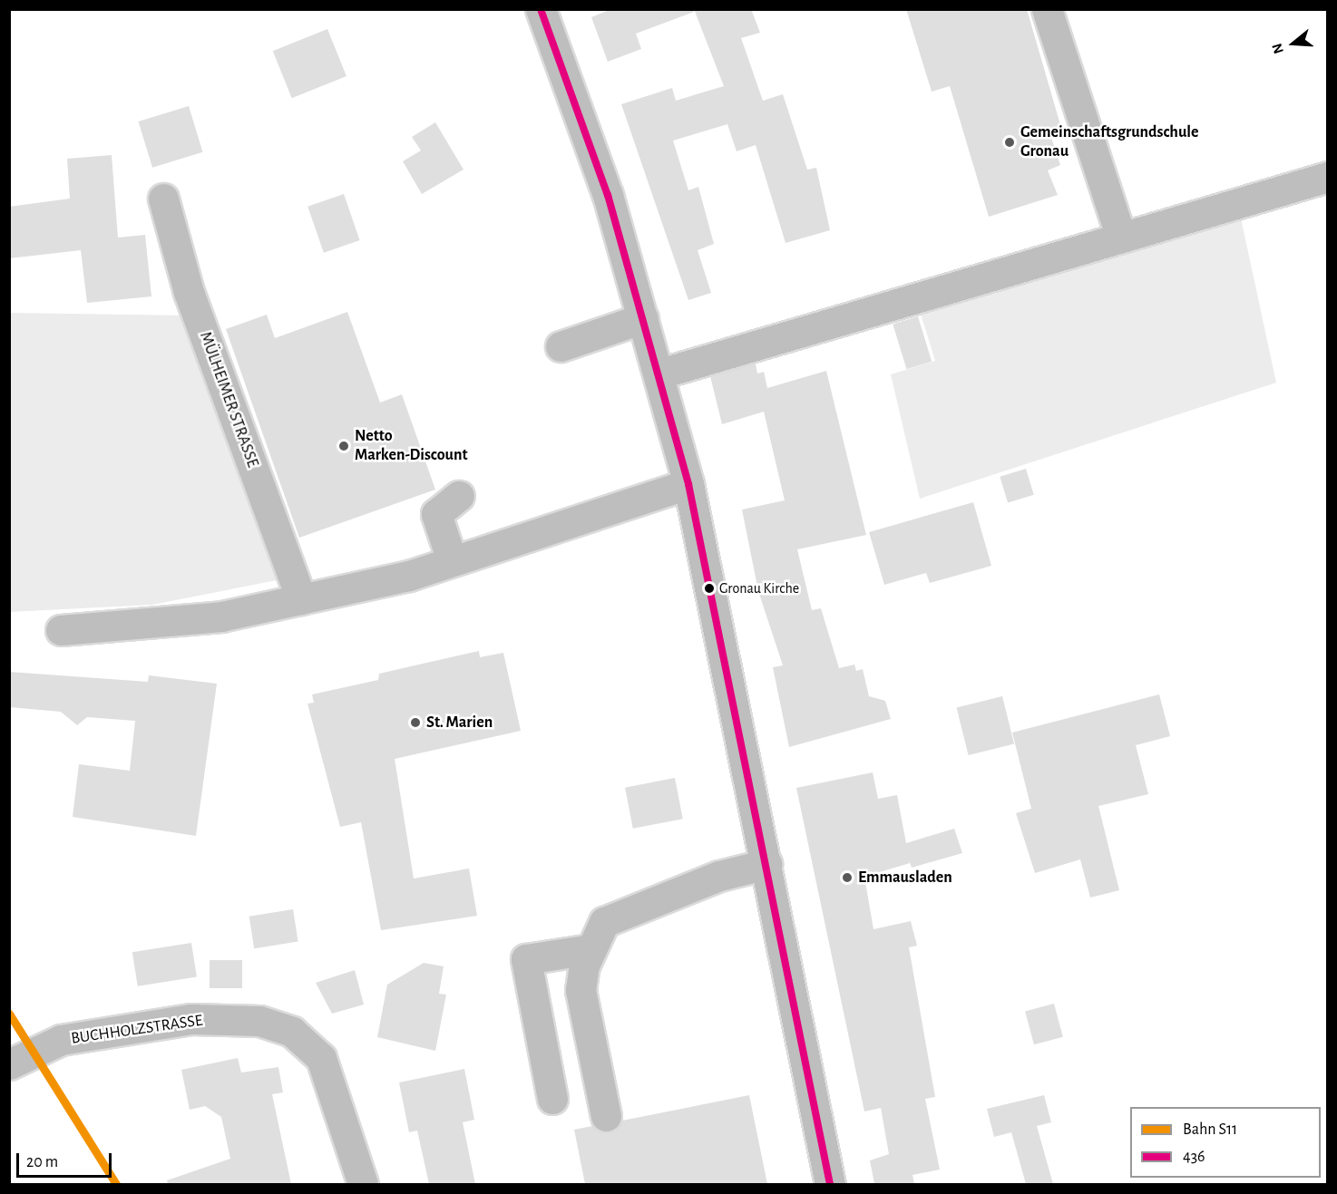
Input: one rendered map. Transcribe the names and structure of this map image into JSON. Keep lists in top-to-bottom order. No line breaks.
{"streets":{"main road":["MÜLHEIMER STRASSE","BUCHHOLZSTRASSE"]},"places":["Gemeinschaftsgrundschule Gronau","Netto Marken-Discount","Gronau Kirche","St. Marien","Emmausladen"],"lines":["transit line 436","rail line S11"],"legend":["Bahn S11","436"],"scale_bar":"20 m","north":"left"}
